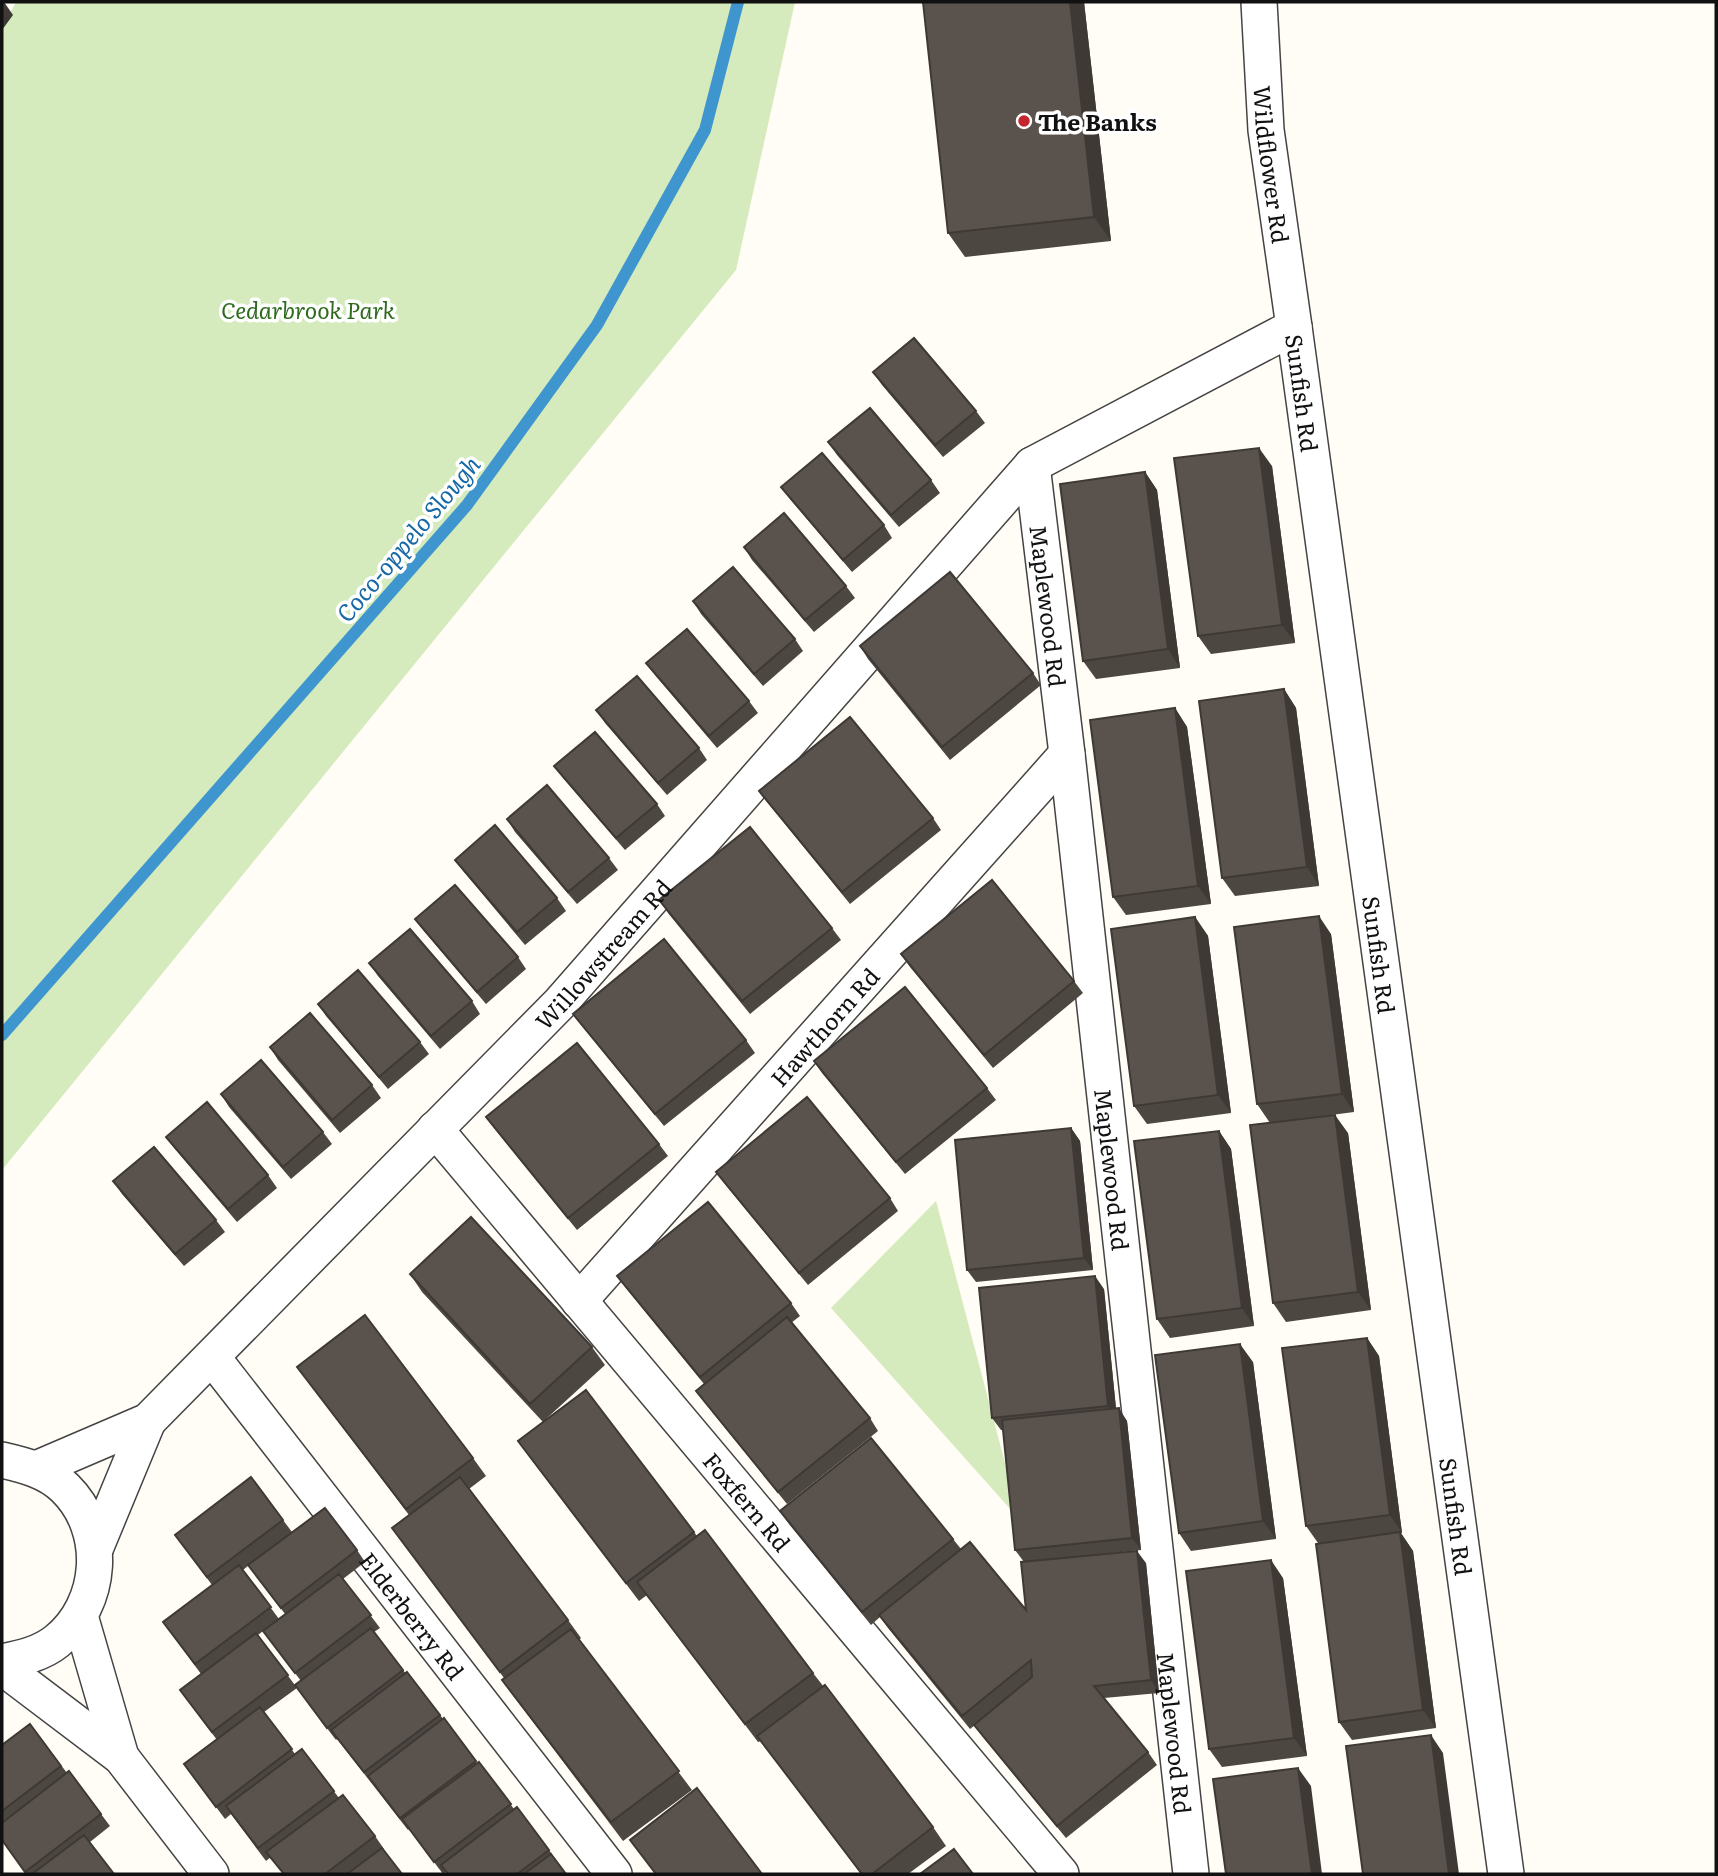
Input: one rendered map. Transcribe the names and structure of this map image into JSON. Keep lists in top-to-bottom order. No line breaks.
{"streets":{"street":["Wildflower Rd","Sunfish Rd","Maplewood Rd","Willowstream Rd","Hawthorn Rd","Foxfern Rd","Elderberry Rd"]},"crossings":[["Wildflower Rd","Sunfish Rd"],["Sunfish Rd","Maplewood Rd"],["Sunfish Rd","Willowstream Rd"],["Maplewood Rd","Willowstream Rd"],["Maplewood Rd","Hawthorn Rd"],["Willowstream Rd","Foxfern Rd"],["Willowstream Rd","Elderberry Rd"],["Hawthorn Rd","Foxfern Rd"]],"water":["Coco-oppelo Slough"],"parks":["Cedarbrook Park"],"places":["The Banks"]}
